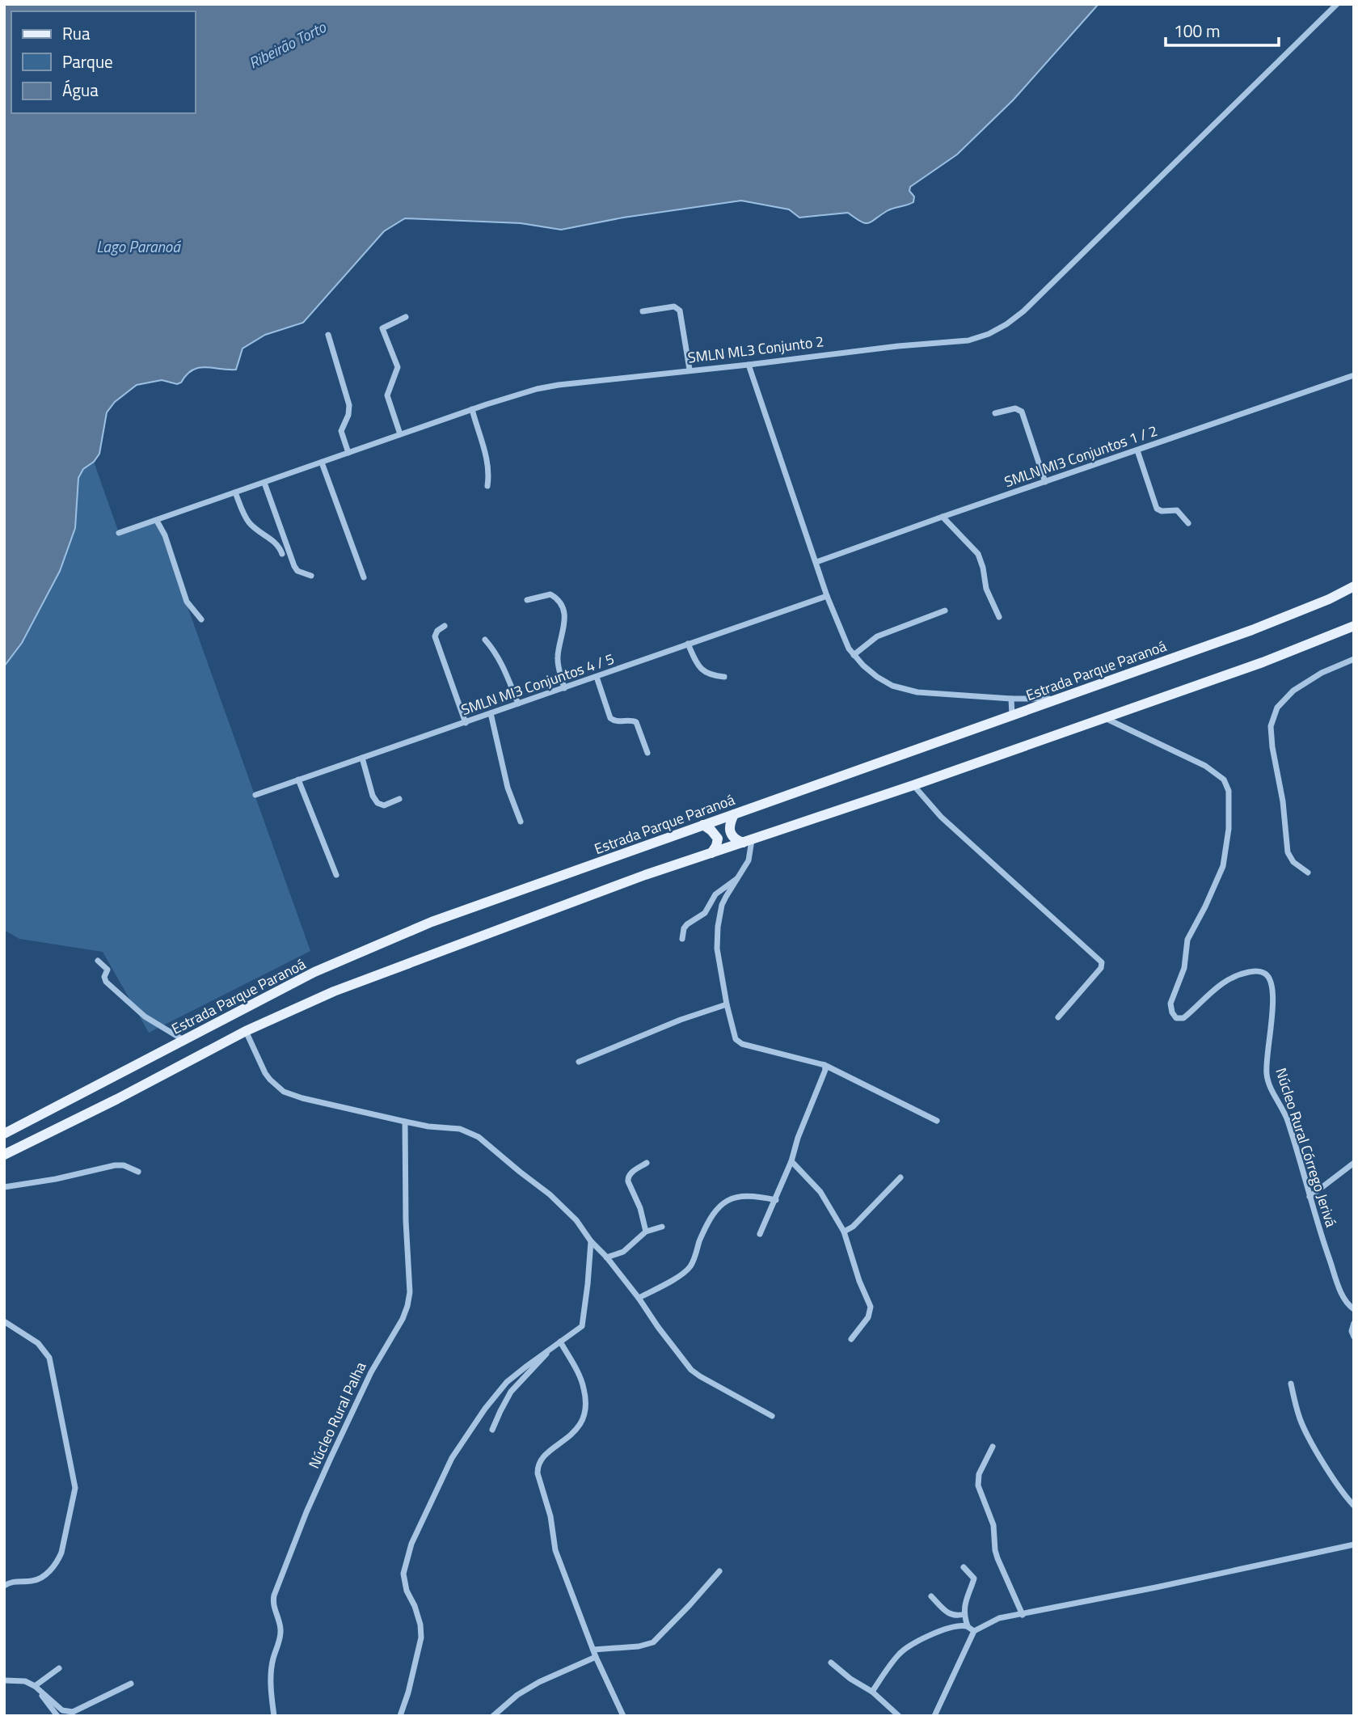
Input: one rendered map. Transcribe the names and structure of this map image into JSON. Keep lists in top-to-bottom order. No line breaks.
{"streets":{"main road":["Estrada Parque Paranoá"],"street":["SMLN ML3 Conjunto 2","SMLN MI3 Conjuntos 1 / 2","SMLN MI3 Conjuntos 4 / 5","Núcleo Rural Córrego Jerivá","Núcleo Rural Palha"]},"water":["Ribeirão Torto","Lago Paranoá"],"legend":["Rua","Parque","Água"],"scale_bar":"100 m"}
